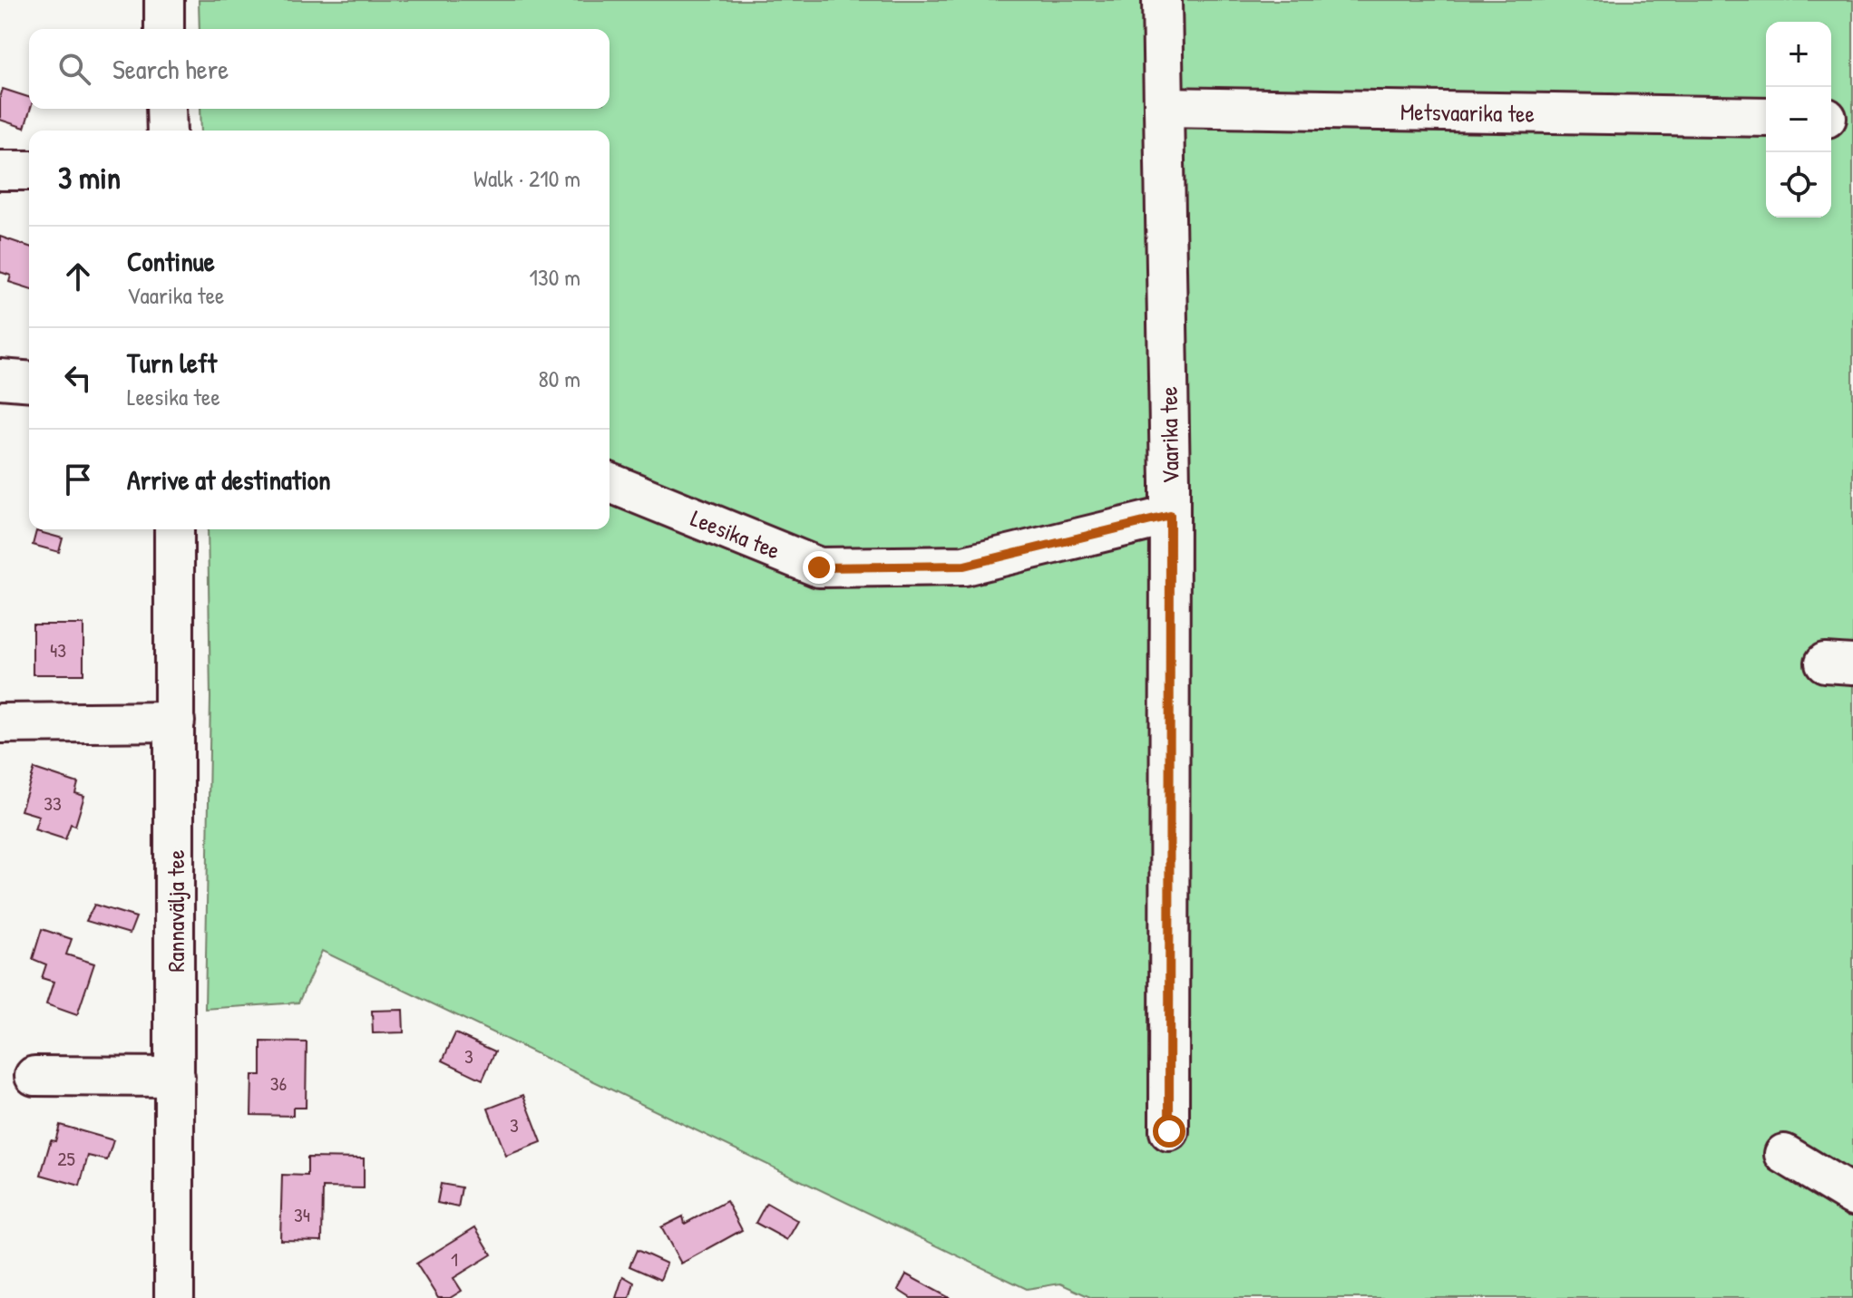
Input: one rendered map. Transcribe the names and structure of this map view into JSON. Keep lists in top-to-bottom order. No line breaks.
{"streets":{"street":["Metsvaarika tee","Vaarika tee","Leesika tee","Rannavälja tee"]},"crossings":[["Metsvaarika tee","Vaarika tee"],["Vaarika tee","Leesika tee"]],"house_numbers":["43","33","3","36","3","25","34","1"],"page":{"map_buttons":["+","−"],"search":"Search here","heading":["3 min","Walk · 210 m"],"list":[["Continue","Vaarika tee","130 m"],["Turn left","Leesika tee","80 m"],"Arrive at destination"]}}
